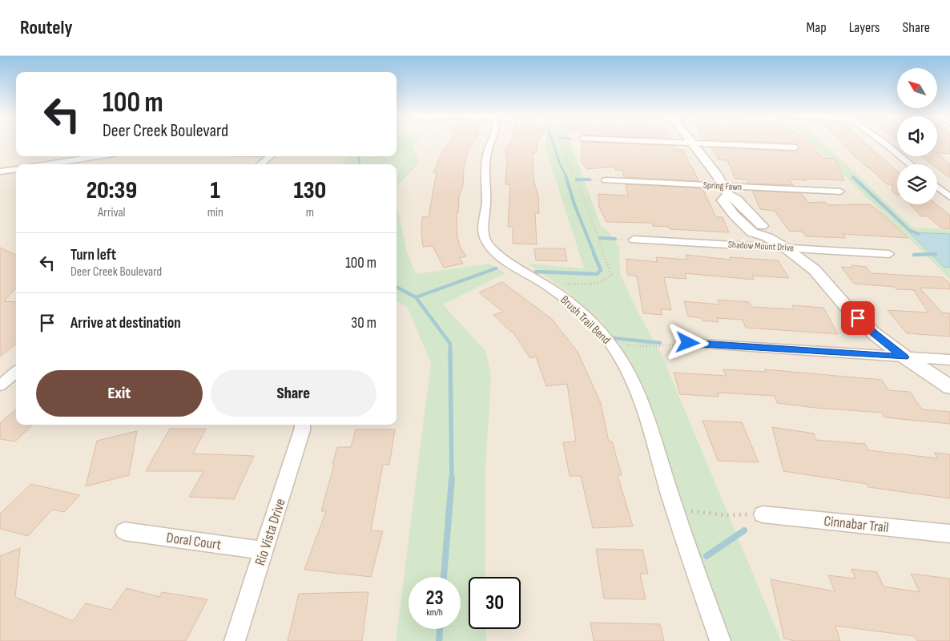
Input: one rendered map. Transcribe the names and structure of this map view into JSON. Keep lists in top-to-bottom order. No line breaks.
{"streets":{"street":["Spring Fawn","Shadow Mount Drive","Brush Trail Bend","Cinnabar Trail","Rio Vista Drive","Doral Court"]},"crossings":[["Rio Vista Drive","Doral Court"]],"north":"top left","page":{"header":"Routely","nav":["Map","Layers","Share"],"turn":["100 m","Deer Creek Boulevard"],"eta":["20:39","Arrival","1","min","130","m"],"list":[{"name":"Turn left","note":"Deer Creek Boulevard","value":"100 m"},{"name":"Arrive at destination","value":"30 m"}],"buttons":["Exit","Share"],"speed":"23 km/h","limit":"30"}}
